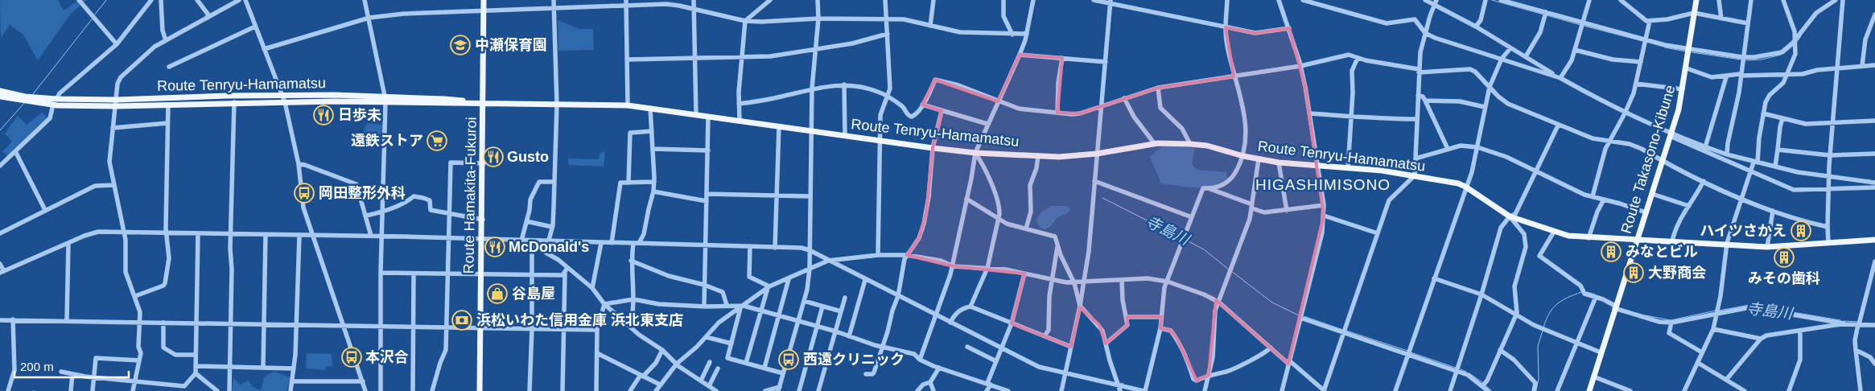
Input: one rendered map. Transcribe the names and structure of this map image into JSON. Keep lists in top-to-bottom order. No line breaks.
{"streets":{"main road":["Route Tenryu-Hamamatsu","Route Takasono-Kibune","Route Hamakita-Fukuroi"]},"crossings":[["Route Tenryu-Hamamatsu","Route Takasono-Kibune"],["Route Tenryu-Hamamatsu","Route Hamakita-Fukuroi"]],"districts":["HIGASHIMISONO"],"water":["寺島川"],"places":{"school or university":["中瀬保育園"],"restaurant":["日歩未","Gusto","McDonald's"],"supermarket":["遠鉄ストア"],"bus stop":["岡田整形外科","本沢合","西遠クリニック"],"building":["ハイツさかえ","みなとビル","みその歯科","大野商会"],"shop":["谷島屋"],"bank":["浜松いわた信用金庫 浜北東支店"]},"scale_bar":"200 m"}
